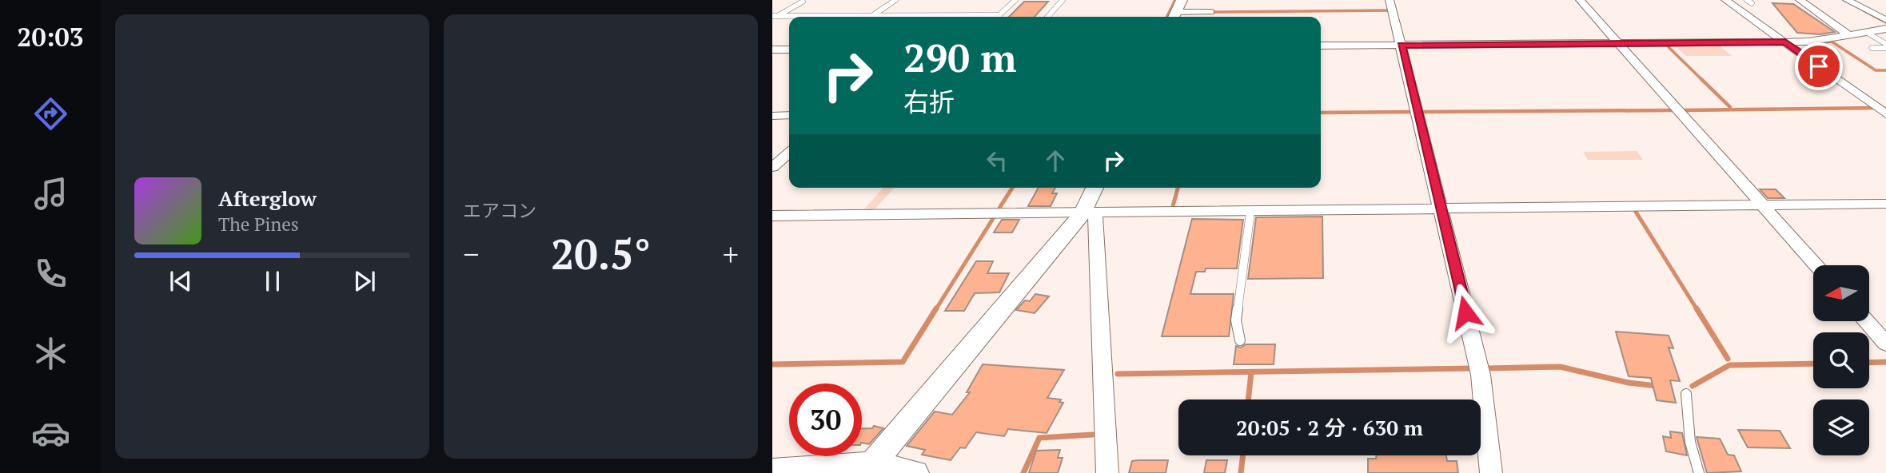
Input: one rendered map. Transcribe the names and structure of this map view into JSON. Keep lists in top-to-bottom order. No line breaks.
{"north":"left","page":{"tabs":"20:03","tile":"エアコン","turn":["290 m","右折"],"song":["Afterglow","The Pines"],"heat":["−","20.5°","+"],"limit":"30","trip":"20:05 · 2 分 · 630 m"}}
